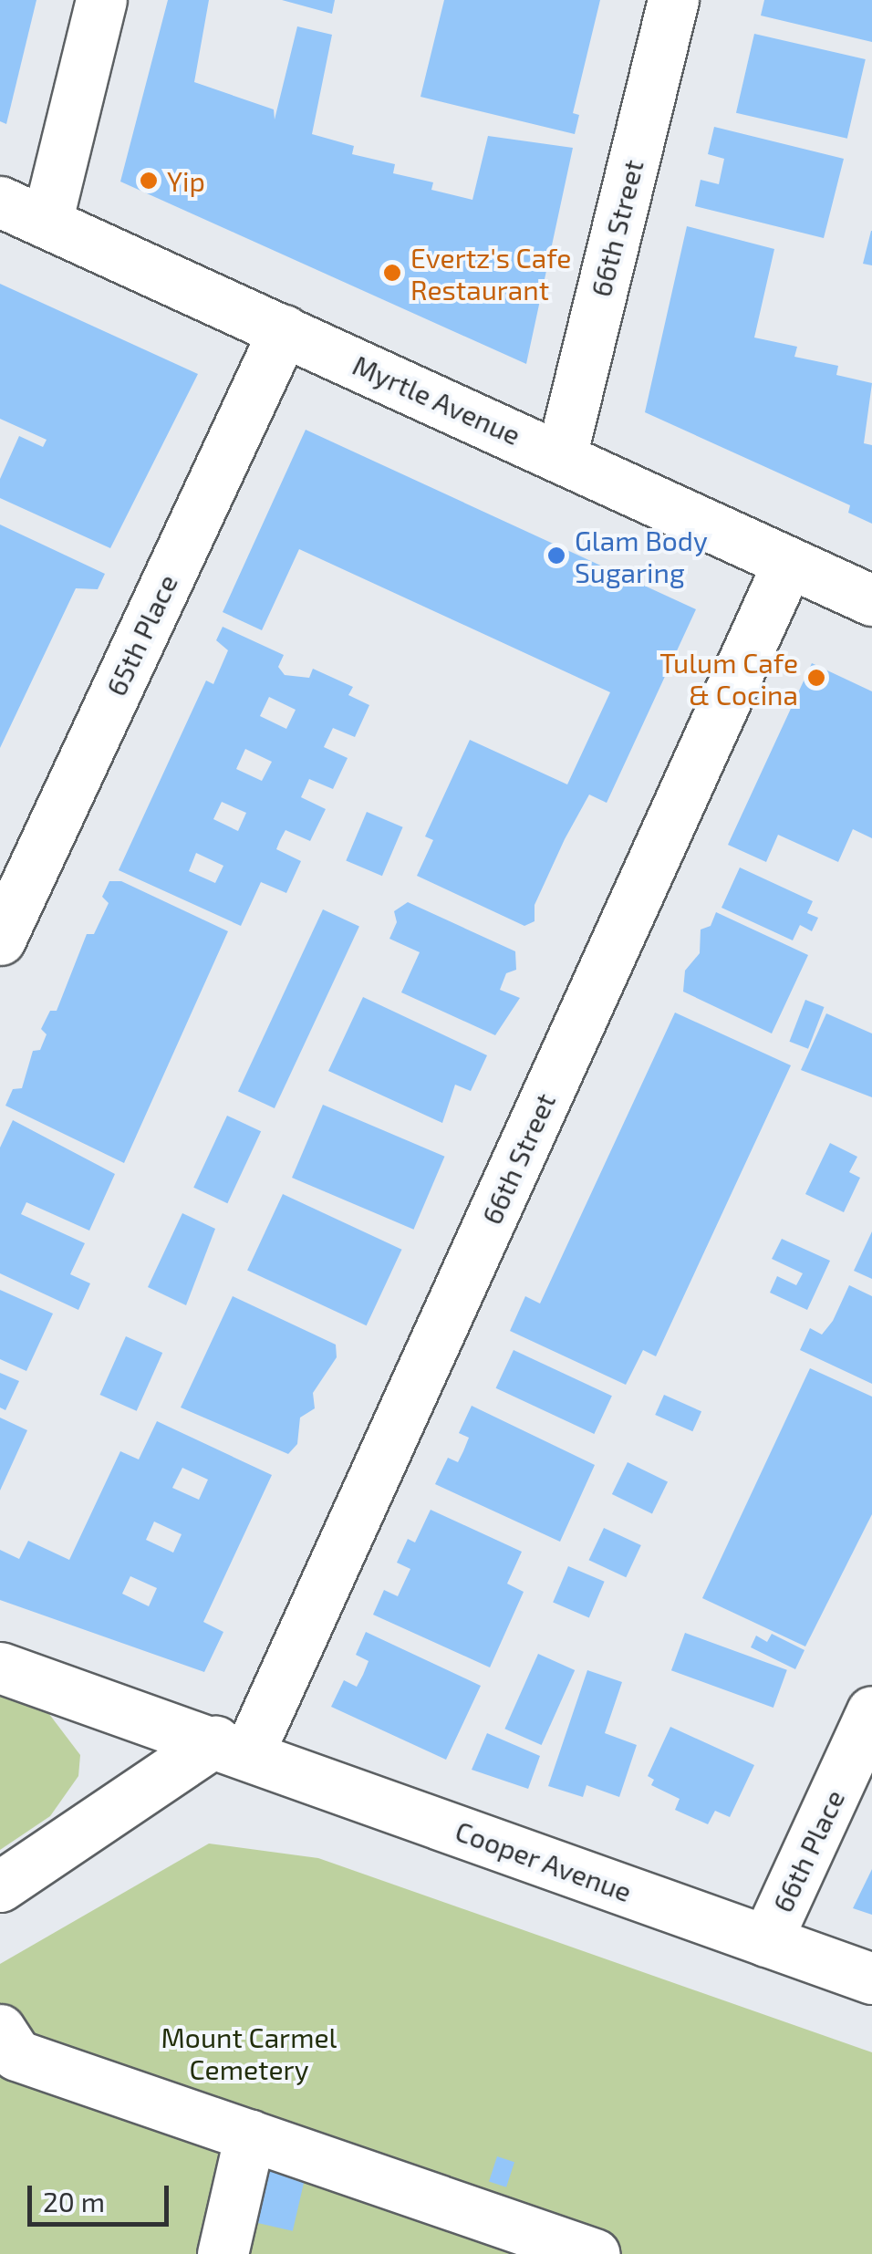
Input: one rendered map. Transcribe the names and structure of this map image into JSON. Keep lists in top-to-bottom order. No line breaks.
{"streets":{"street":["66th Street","Myrtle Avenue","65th Place","66th Place","Cooper Avenue"]},"crossings":[["66th Street","Myrtle Avenue"],["66th Street","Cooper Avenue"],["Myrtle Avenue","65th Place"],["66th Place","Cooper Avenue"]],"parks":["Mount Carmel Cemetery"],"places":["Yip","Evertz's Cafe Restaurant","Glam Body Sugaring","Tulum Cafe & Cocina"],"scale_bar":"20 m"}
